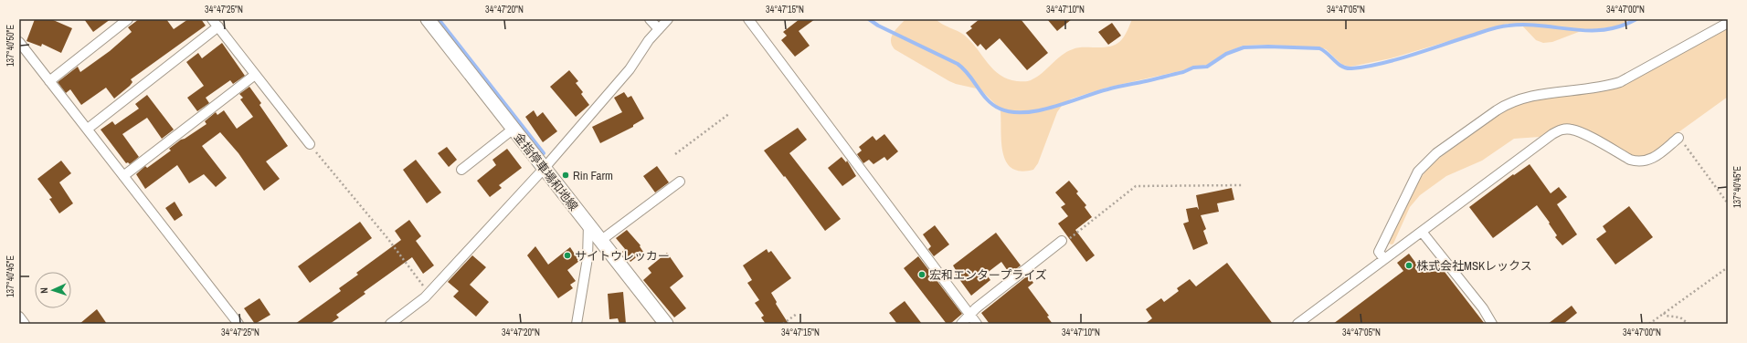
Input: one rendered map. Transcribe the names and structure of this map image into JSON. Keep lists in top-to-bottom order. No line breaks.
{"streets":{"main road":["金指停車場和地線"]},"places":["Rin Farm","サイトウレッカー","株式会社MSKレックス","宏和エンタープライズ"],"north":"left","coordinates":["34°47'25\"N","34°47'20\"N","34°47'15\"N","34°47'10\"N","34°47'05\"N","34°47'00\"N","137°40'50\"E","137°40'45\"E"]}
